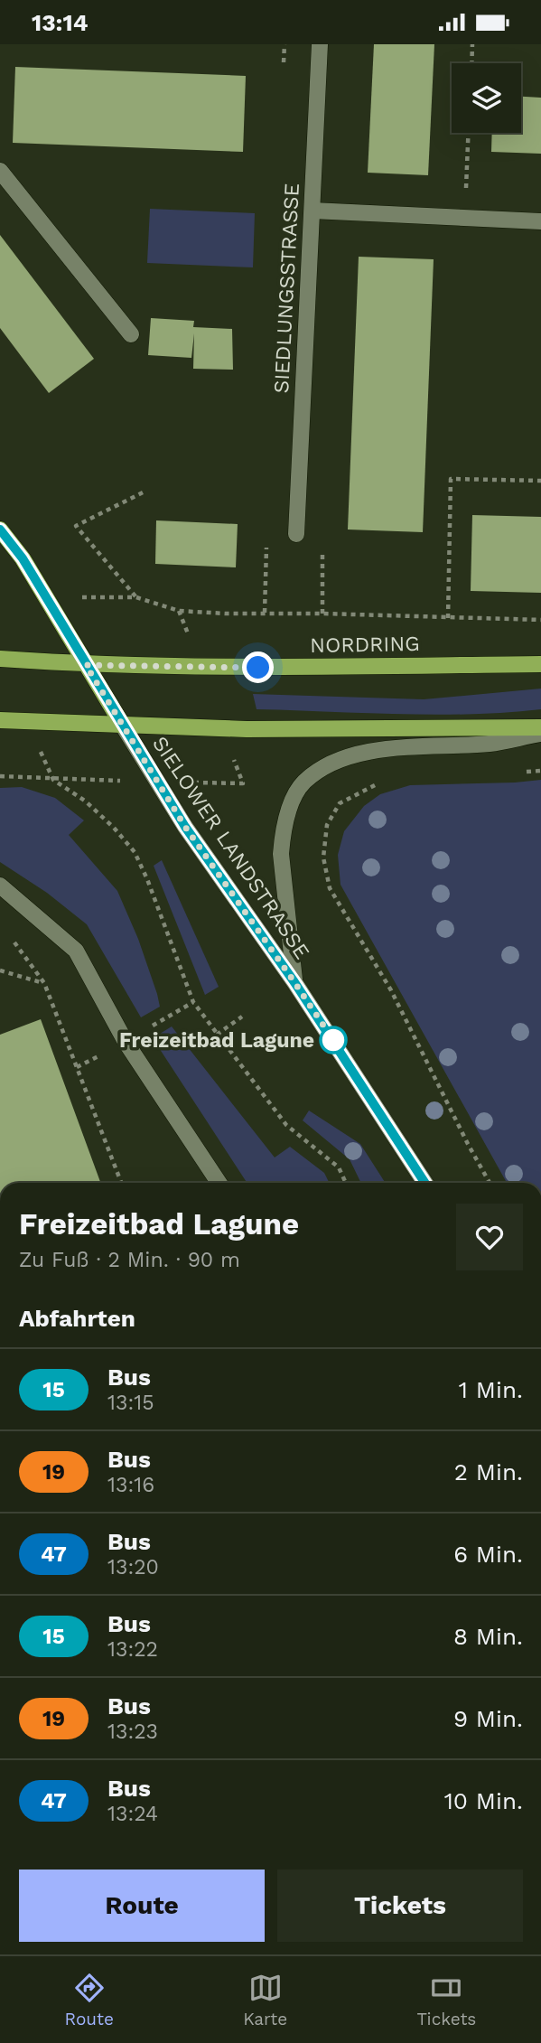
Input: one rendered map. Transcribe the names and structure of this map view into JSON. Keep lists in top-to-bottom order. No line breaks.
{"streets":{"main road":["NORDRING","SIELOWER LANDSTRASSE"],"street":["SIEDLUNGSSTRASSE"]},"crossings":[["NORDRING","SIELOWER LANDSTRASSE"]],"places":["Freizeitbad Lagune"],"lines":["bus line 15"],"page":{"status":"13:14","heading":[["Freizeitbad Lagune","Zu Fuß · 2 Min. · 90 m"],"Abfahrten"],"list":[{"mark":"15","name":"Bus","note":"13:15","value":"1 Min."},{"mark":"19","name":"Bus","note":"13:16","value":"2 Min."},{"mark":"47","name":"Bus","note":"13:20","value":"6 Min."},{"mark":"15","name":"Bus","note":"13:22","value":"8 Min."},{"mark":"19","name":"Bus","note":"13:23","value":"9 Min."},{"mark":"47","name":"Bus","note":"13:24","value":"10 Min."}],"buttons":["Route","Tickets"],"tabs":["Route","Karte","Tickets"]}}
